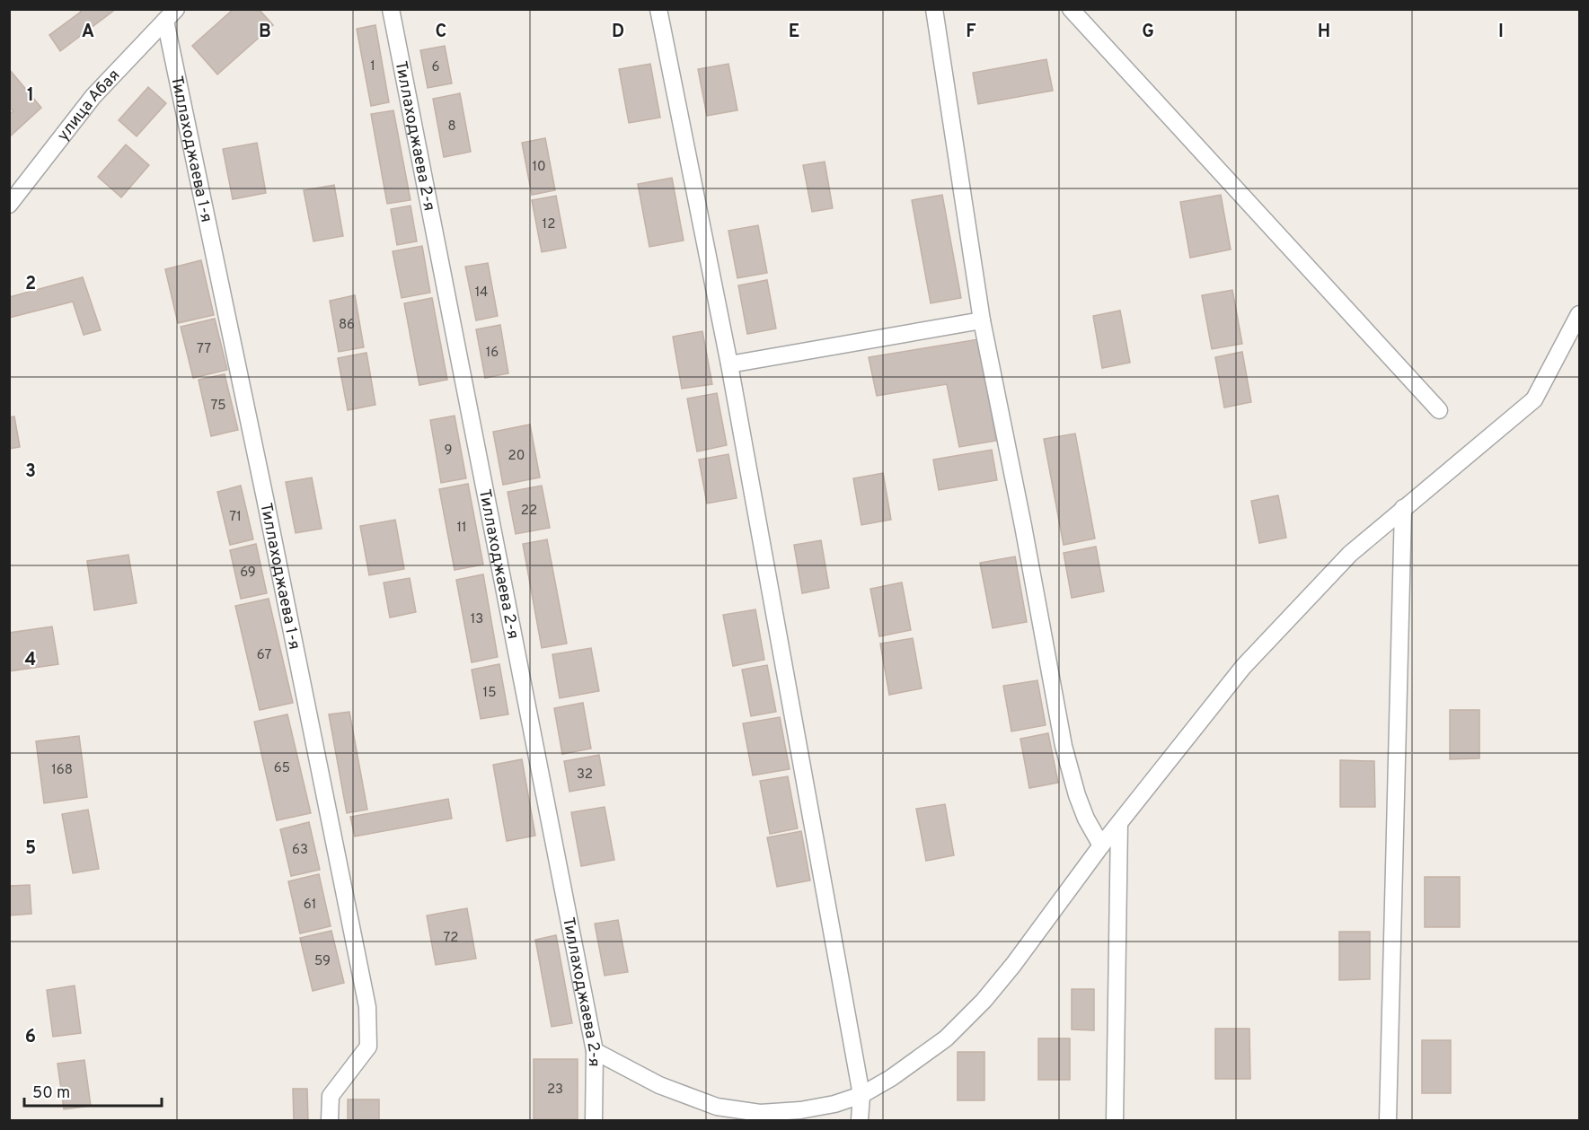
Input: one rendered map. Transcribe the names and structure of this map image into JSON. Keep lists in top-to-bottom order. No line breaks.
{"streets":{"street":["улица Абая","Тиллаходжаева 2-я","Тиллаходжаева 1-я"]},"crossings":[["улица Абая","Тиллаходжаева 1-я"]],"house_numbers":["1","6","8","10","12","14","86","77","16","75","9","20","22","71","11","69","13","67","15","65","168","32","63","61","72","59","23"],"scale_bar":"50 m","grid":{"columns":["A","B","C","D","E","F","G","H","I"],"rows":["1","2","3","4","5","6"]}}
